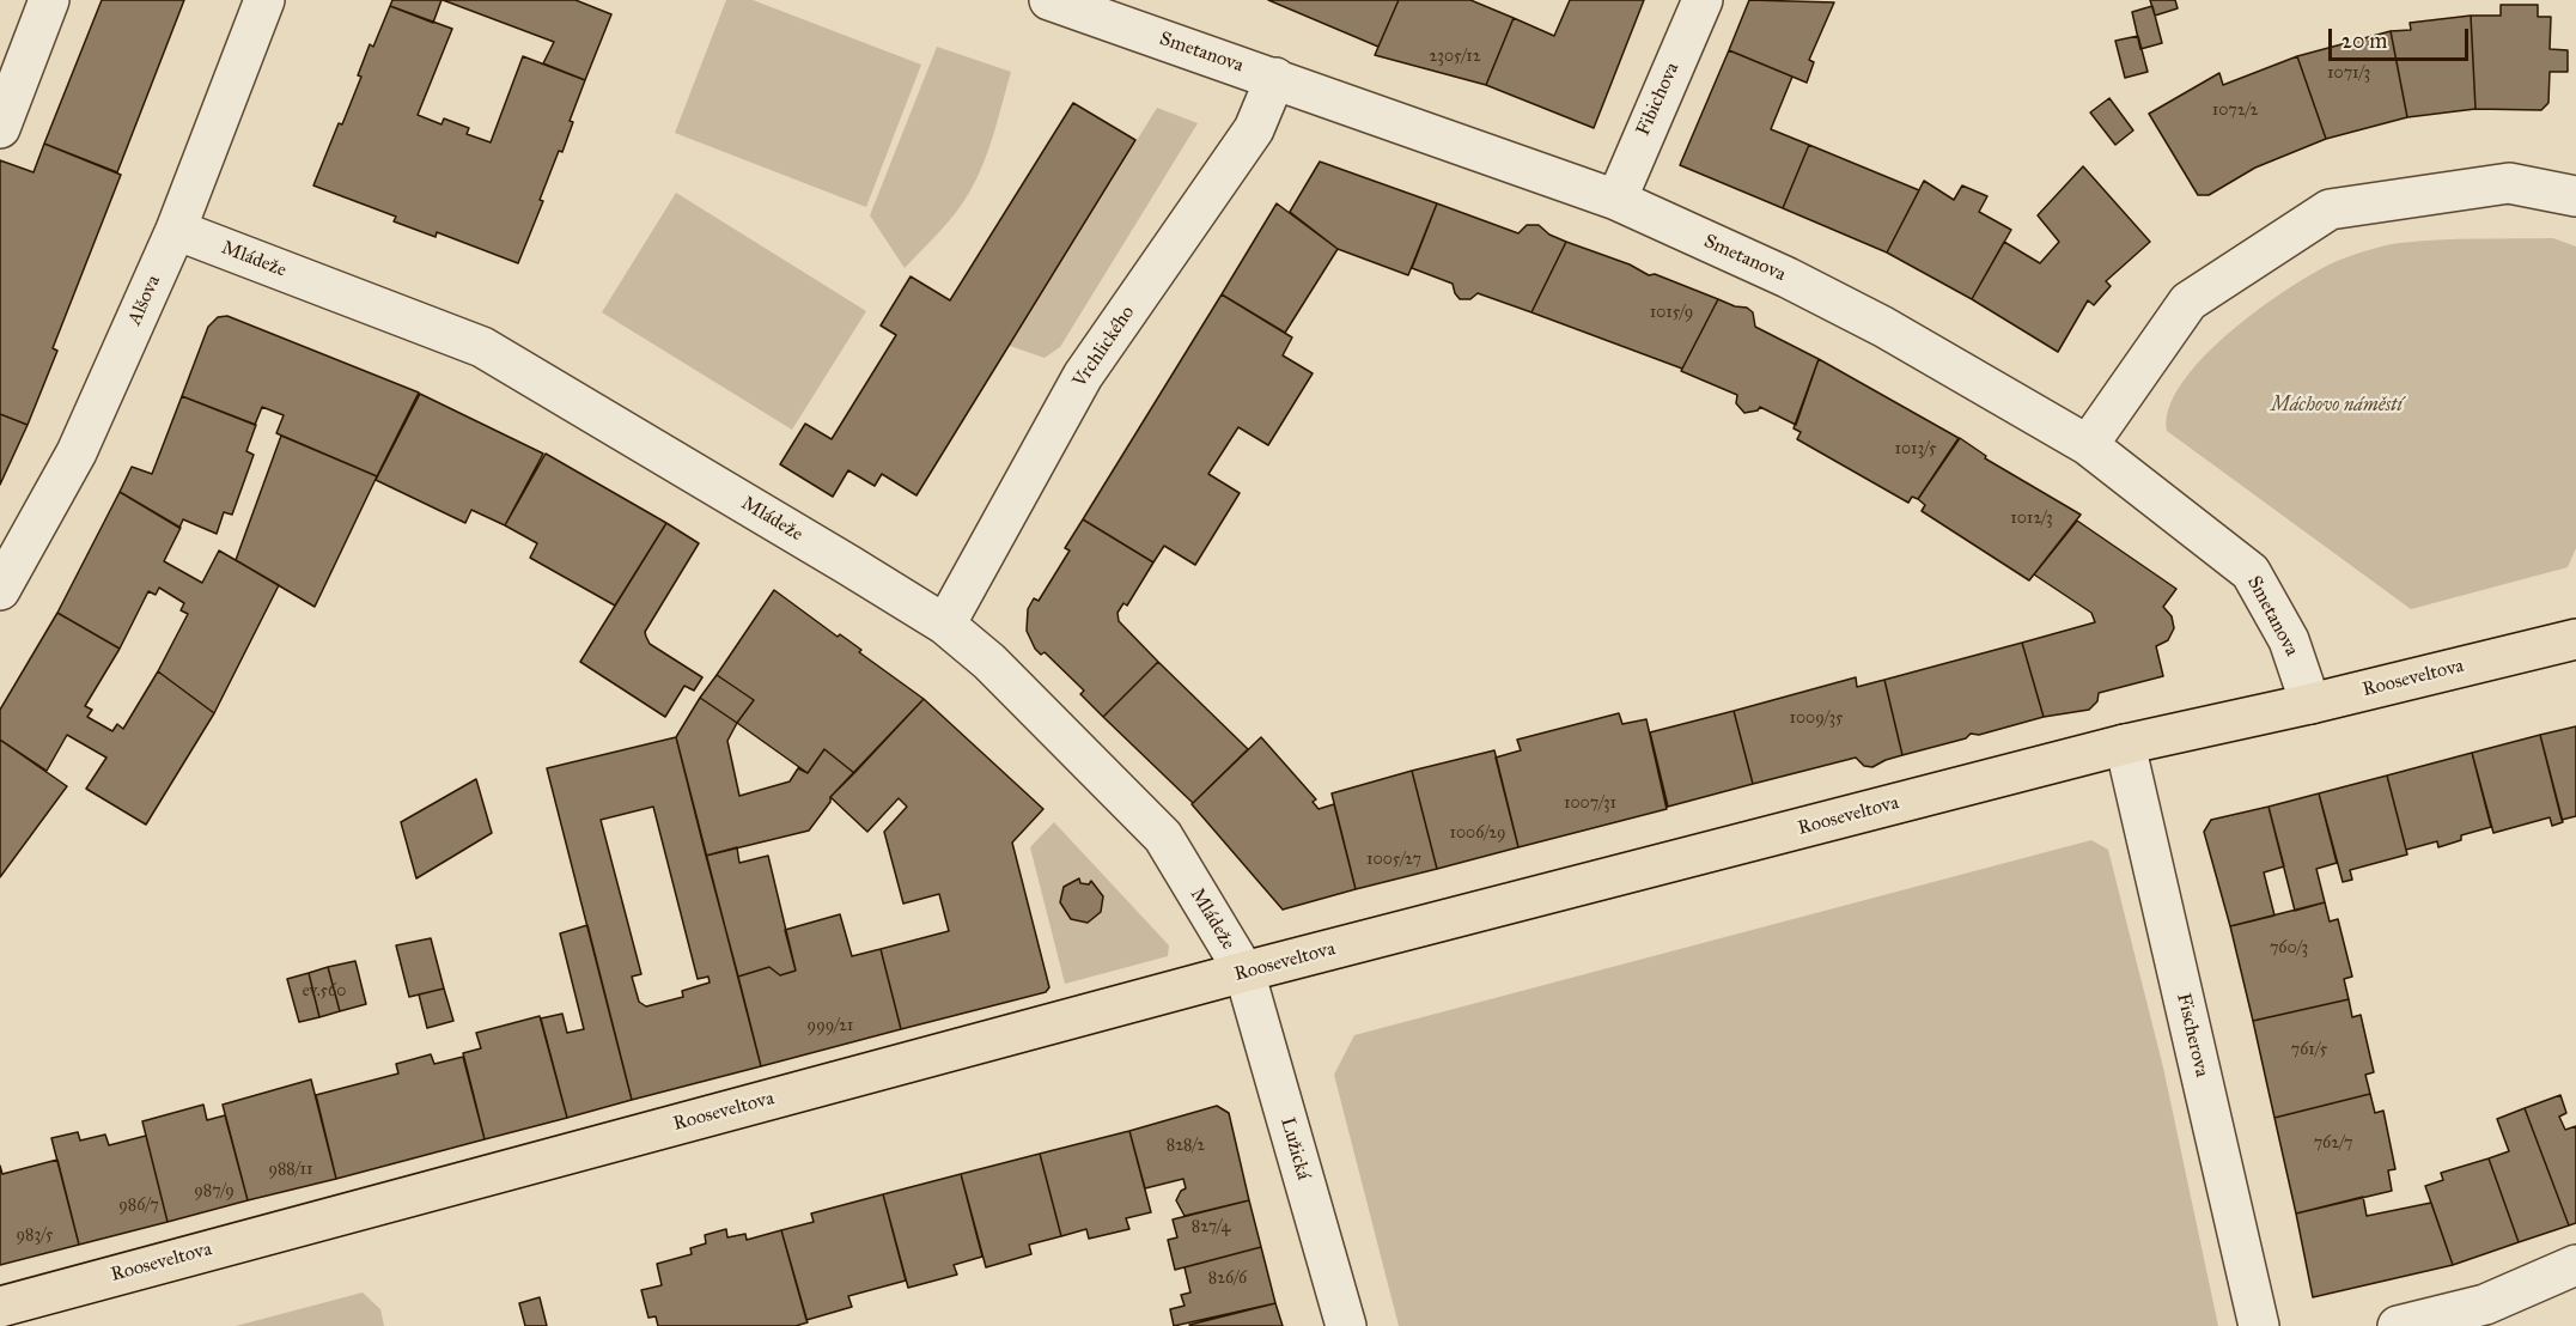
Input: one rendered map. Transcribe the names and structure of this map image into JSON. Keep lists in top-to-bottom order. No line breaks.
{"streets":{"main road":["Rooseveltova"],"street":["Smetanova","Fibichova","Mládeže","Alšova","Vrchlického","Fischerova","Lužická"]},"crossings":[["Smetanova","Fibichova"],["Smetanova","Vrchlického"],["Smetanova","Rooseveltova"],["Mládeže","Alšova"],["Mládeže","Vrchlického"],["Mládeže","Rooseveltova"],["Mládeže","Lužická"],["Rooseveltova","Fischerova"],["Rooseveltova","Lužická"]],"parks":["Máchovo náměstí"],"house_numbers":["2305/12","1071/3","1072/2","1015/9","1013/5","1012/3","1009/35","1007/31","1006/29","1005/27","760/3","ev.560","999/21","761/5","762/7","828/2","988/11","987/9","986/7","827/4","983/5","826/6"],"scale_bar":"20 m"}
